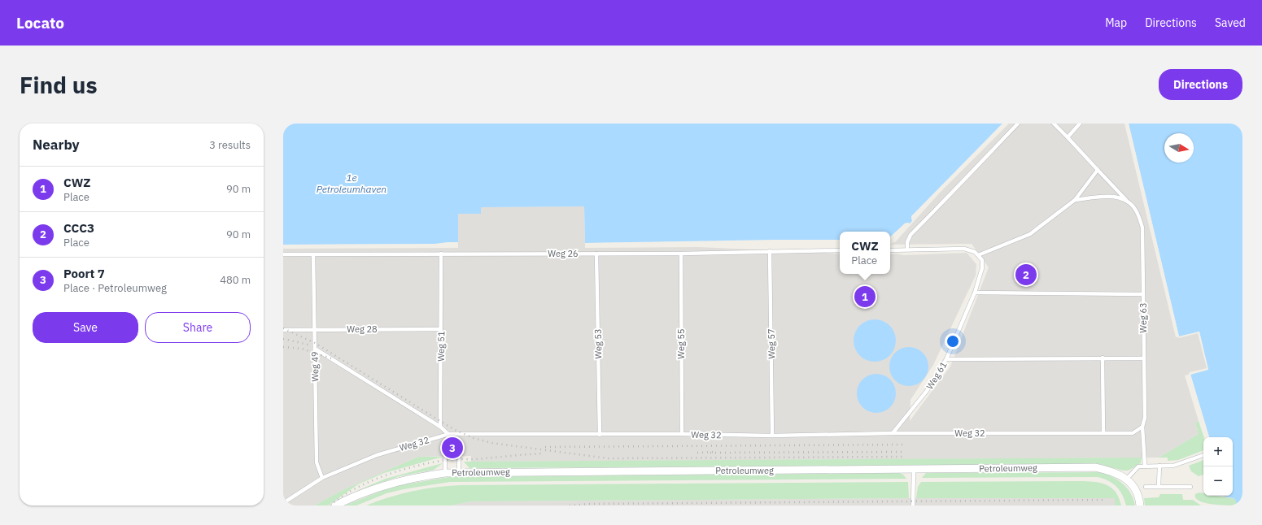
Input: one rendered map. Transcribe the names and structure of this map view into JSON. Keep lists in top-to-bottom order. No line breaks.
{"streets":{"street":["Petroleumweg"],"lane":["Weg 26","Weg 63","Weg 28","Weg 53","Weg 55","Weg 57","Weg 51","Weg 49","Weg 61","Weg 32"]},"crossings":[["Weg 26","Weg 53"],["Weg 26","Weg 55"],["Weg 26","Weg 57"],["Weg 26","Weg 51"],["Weg 26","Weg 49"],["Weg 63","Weg 32"],["Weg 28","Weg 51"],["Weg 28","Weg 49"],["Weg 53","Weg 32"],["Weg 55","Weg 32"],["Weg 57","Weg 32"],["Weg 49","Weg 32"],["Weg 61","Weg 32"]],"water":["1e Petroleumhaven"],"north":"right","page":{"header":"Locato","nav":["Map","Directions","Saved"],"buttons":["Directions",["Save","Share"]],"title":"Find us","heading":["Nearby","3 results"],"list":[{"mark":"1","name":"CWZ","note":"Place","value":"90 m"},{"mark":"2","name":"CCC3","note":"Place","value":"90 m"},{"mark":"3","name":"Poort 7","note":"Place · Petroleumweg","value":"480 m"}],"popup":["CWZ","Place"],"pins":["2","1","3"],"map_buttons":["+","−"]}}
